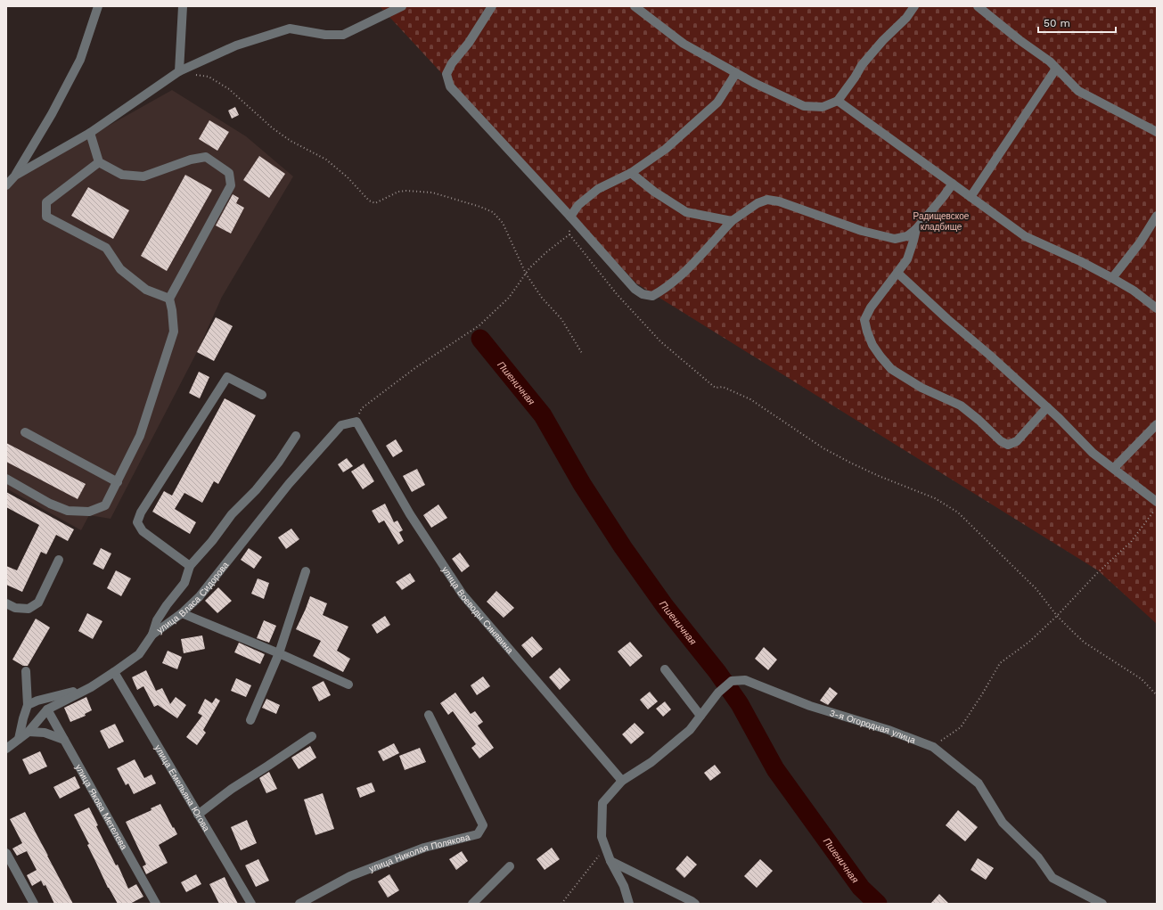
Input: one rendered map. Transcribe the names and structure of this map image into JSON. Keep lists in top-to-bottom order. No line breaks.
{"streets":{"street":["улица Власа Сидорова","улица Воеводы Синявина","3-я Огородная улица","улица Емельяна Югова","улица Якова Метелева","улица Николая Полякова"]},"crossings":[["улица Власа Сидорова","улица Воеводы Синявина"],["улица Власа Сидорова","улица Емельяна Югова"],["улица Власа Сидорова","улица Якова Метелева"],["улица Воеводы Синявина","3-я Огородная улица"]],"water":["Пшеничная"],"parks":["Радищевское кладбище"],"scale_bar":"50 m"}
